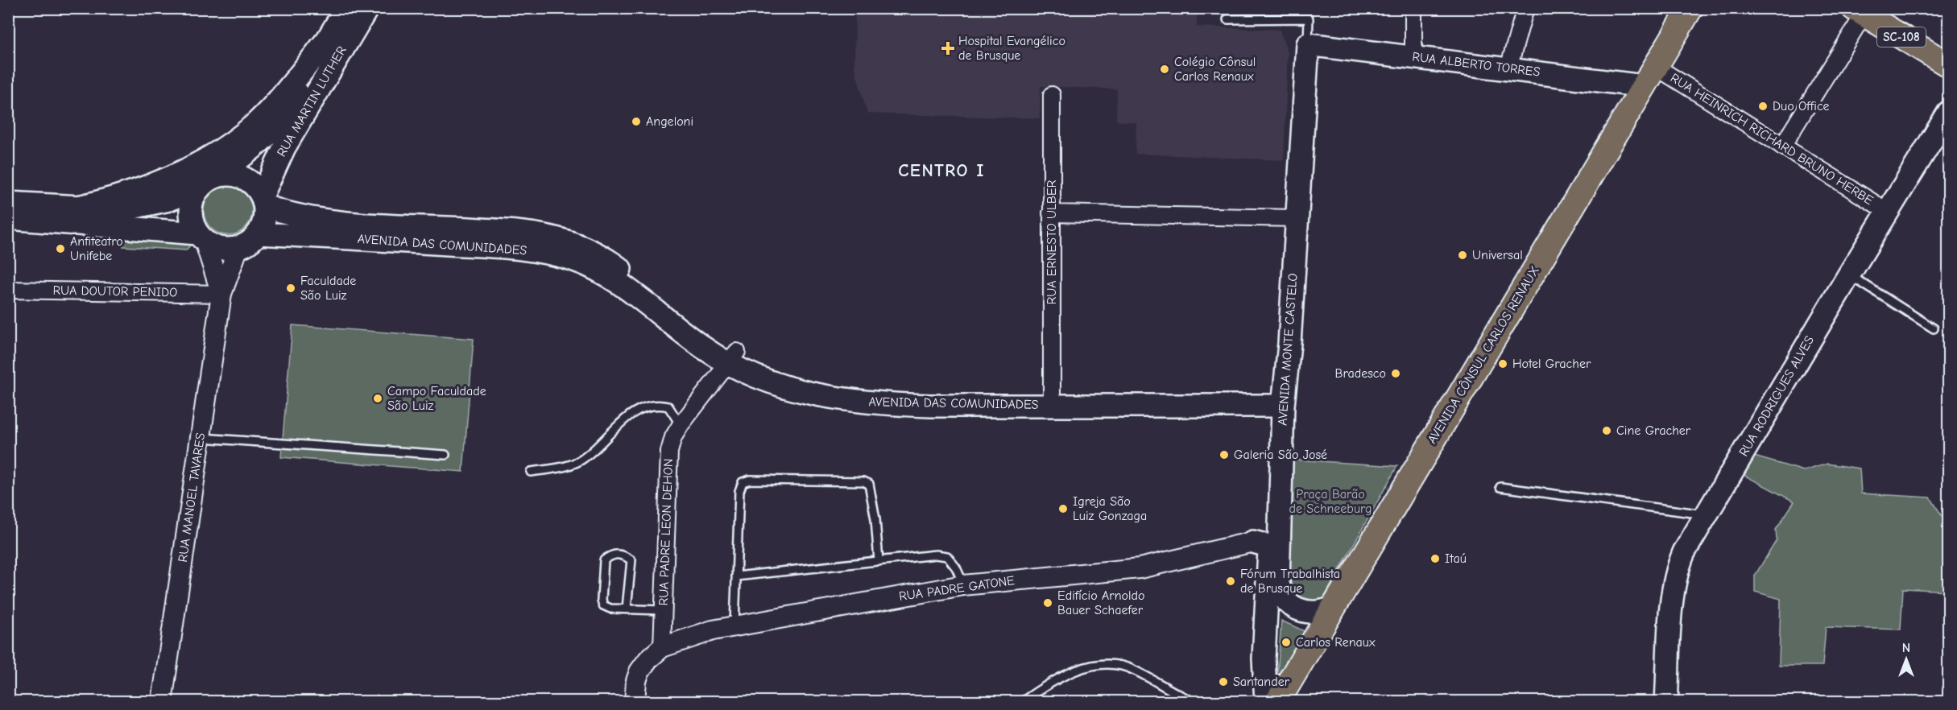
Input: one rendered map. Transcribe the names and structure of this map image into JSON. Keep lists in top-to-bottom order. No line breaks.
{"streets":{"main road":["SC-108","RUA ALBERTO TORRES","RUA MARTIN LUTHER","AVENIDA DAS COMUNIDADES","AVENIDA MONTE CASTELO","AVENIDA CÔNSUL CARLOS RENAUX","RUA RODRIGUES ALVES"],"street":["RUA HEINRICH RICHARD BRUNO HERBE","RUA ERNESTO ULBER","RUA DOUTOR PENIDO","RUA MANOEL TAVARES","RUA PADRE LEON DEHON","RUA PADRE GATONE"]},"crossings":[["RUA ALBERTO TORRES","RUA HEINRICH RICHARD BRUNO HERBE"],["RUA ALBERTO TORRES","AVENIDA MONTE CASTELO"],["RUA ALBERTO TORRES","AVENIDA CÔNSUL CARLOS RENAUX"],["RUA MARTIN LUTHER","AVENIDA DAS COMUNIDADES"],["RUA MARTIN LUTHER","RUA MANOEL TAVARES"],["RUA HEINRICH RICHARD BRUNO HERBE","AVENIDA CÔNSUL CARLOS RENAUX"],["RUA HEINRICH RICHARD BRUNO HERBE","RUA RODRIGUES ALVES"],["RUA ERNESTO ULBER","AVENIDA DAS COMUNIDADES"],["AVENIDA DAS COMUNIDADES","AVENIDA MONTE CASTELO"],["AVENIDA DAS COMUNIDADES","RUA MANOEL TAVARES"],["AVENIDA DAS COMUNIDADES","RUA PADRE LEON DEHON"],["RUA DOUTOR PENIDO","RUA MANOEL TAVARES"],["AVENIDA MONTE CASTELO","AVENIDA CÔNSUL CARLOS RENAUX"],["RUA PADRE LEON DEHON","RUA PADRE GATONE"]],"districts":["CENTRO I"],"parks":["Praça Barão de Schneeburg"],"places":{"health":["Hospital Evangélico de Brusque"],"other":["Colégio Cônsul Carlos Renaux","Duo Office","Angeloni","Anfiteatro Unifebe","Universal","Faculdade São Luiz","Hotel Gracher","Bradesco","Campo Faculdade São Luiz","Cine Gracher","Galeria São José","Igreja São Luiz Gonzaga","Itaú","Fórum Trabalhista de Brusque","Edifício Arnoldo Bauer Schaefer","Carlos Renaux","Santander"]},"north":"top"}
